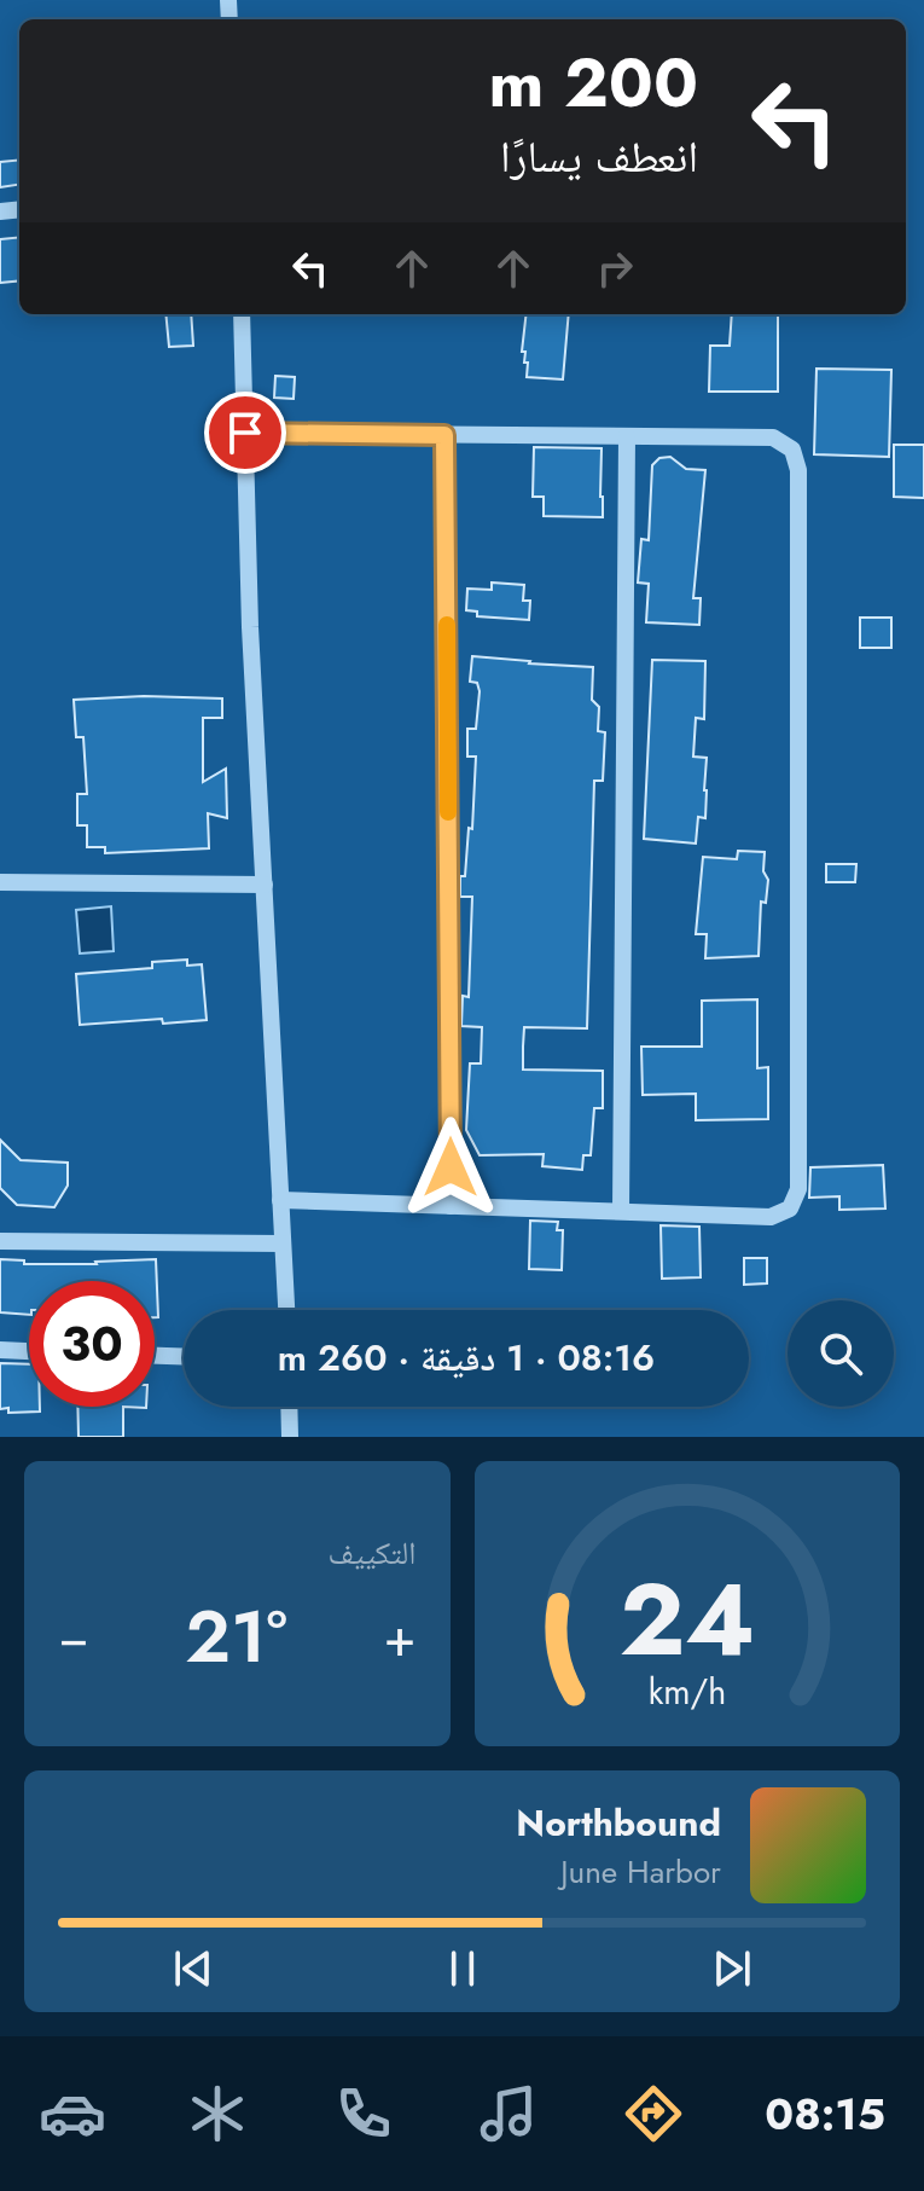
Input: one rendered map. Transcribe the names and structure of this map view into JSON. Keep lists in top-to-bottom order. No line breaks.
{"page":{"turn":["200 m","انعطف يسارًا"],"limit":"30","trip":"08:16 · 1 دقيقة · 260 m","tile":"التكييف","heat":["−","21°","+"],"song":["Northbound","June Harbor"],"tabs":"08:15","gauge":["24","km/h"]}}
